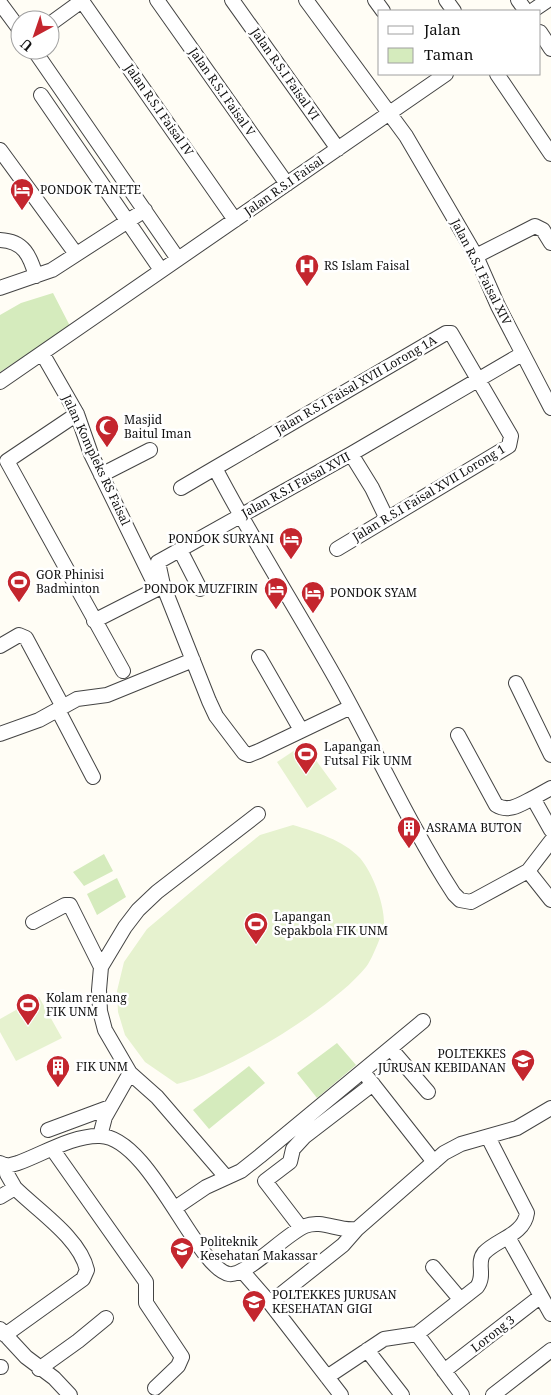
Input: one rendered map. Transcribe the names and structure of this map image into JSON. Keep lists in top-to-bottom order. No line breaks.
{"streets":{"street":["Jalan R.S.I Faisal VI","Jalan R.S.I Faisal V","Jalan R.S.I Faisal IV","Jalan R.S.I Faisal","Jalan R.S.I Faisal XIV","Jalan R.S.I Faisal XVII Lorong 1A","Jalan Kompleks RS Faisal","Jalan R.S.I Faisal XVII","Jalan R.S.I Faisal XVII Lorong 1","Lorong 3"]},"crossings":[["Jalan R.S.I Faisal VI","Jalan R.S.I Faisal"],["Jalan R.S.I Faisal V","Jalan R.S.I Faisal"],["Jalan R.S.I Faisal IV","Jalan R.S.I Faisal"],["Jalan R.S.I Faisal","Jalan R.S.I Faisal XIV"],["Jalan R.S.I Faisal","Jalan Kompleks RS Faisal"],["Jalan R.S.I Faisal XIV","Jalan R.S.I Faisal XVII"],["Jalan R.S.I Faisal XVII Lorong 1A","Jalan R.S.I Faisal XVII"],["Jalan R.S.I Faisal XVII Lorong 1A","Jalan R.S.I Faisal XVII Lorong 1"],["Jalan Kompleks RS Faisal","Jalan R.S.I Faisal XVII"],["Jalan R.S.I Faisal XVII","Jalan R.S.I Faisal XVII Lorong 1"]],"places":{"hotel":["PONDOK TANETE","PONDOK SURYANI","PONDOK MUZFIRIN","PONDOK SYAM"],"hospital":["RS Islam Faisal"],"mosque":["Masjid Baitul Iman"],"sports":["GOR Phinisi Badminton","Lapangan Futsal Fik UNM","Lapangan Sepakbola FIK UNM","Kolam renang FIK UNM"],"building":["ASRAMA BUTON","FIK UNM"],"school or university":["POLTEKKES JURUSAN KEBIDANAN","Politeknik Kesehatan Makassar","POLTEKKES JURUSAN KESEHATAN GIGI"]},"legend":["Jalan","Taman"],"north":"bottom left"}
